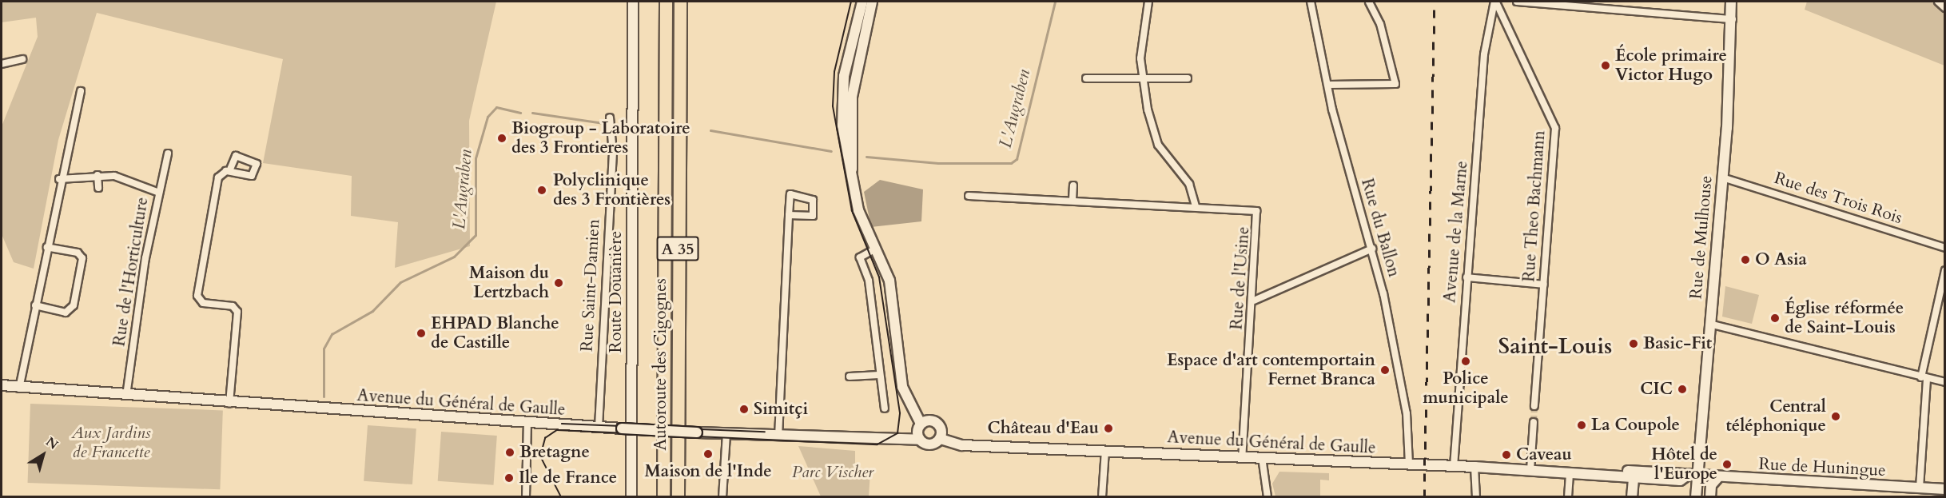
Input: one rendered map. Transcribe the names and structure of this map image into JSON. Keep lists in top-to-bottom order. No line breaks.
{"streets":{"highway":["A 35","Autoroute des Cigognes"],"main road":["Rue de Mulhouse","Route Douanière","Avenue du Général de Gaulle","Rue de Huningue"],"street":["Rue des Trois Rois","Rue Theo Bachmann","Rue du Ballon","Avenue de la Marne","Rue de l'Horticulture","Rue de l'Usine","Rue Saint-Damien"]},"crossings":[["Rue des Trois Rois","Rue de Mulhouse"],["Rue Theo Bachmann","Avenue de la Marne"],["Rue du Ballon","Avenue du Général de Gaulle"],["Avenue de la Marne","Avenue du Général de Gaulle"],["Rue de Mulhouse","Avenue du Général de Gaulle"],["Rue de Mulhouse","Rue de Huningue"],["Rue de l'Horticulture","Avenue du Général de Gaulle"],["Rue de l'Usine","Avenue du Général de Gaulle"],["Rue Saint-Damien","Avenue du Général de Gaulle"],["Avenue du Général de Gaulle","Rue de Huningue"]],"districts":["Saint-Louis"],"water":["L'Augraben"],"parks":["Aux Jardins de Francette","Parc Vischer"],"places":["École primaire Victor Hugo","Biogroup - Laboratoire des 3 Frontieres","Polyclinique des 3 Frontières","O Asia","Maison du Lertzbach","Église réformée de Saint-Louis","EHPAD Blanche de Castille","Basic-Fit","Police municipale","Espace d'art contemportain Fernet Branca","CIC","Simitçi","Central téléphonique","La Coupole","Château d'Eau","Bretagne","Maison de l'Inde","Caveau","Hôtel de l'Europe","Ile de France"],"north":"top right"}
